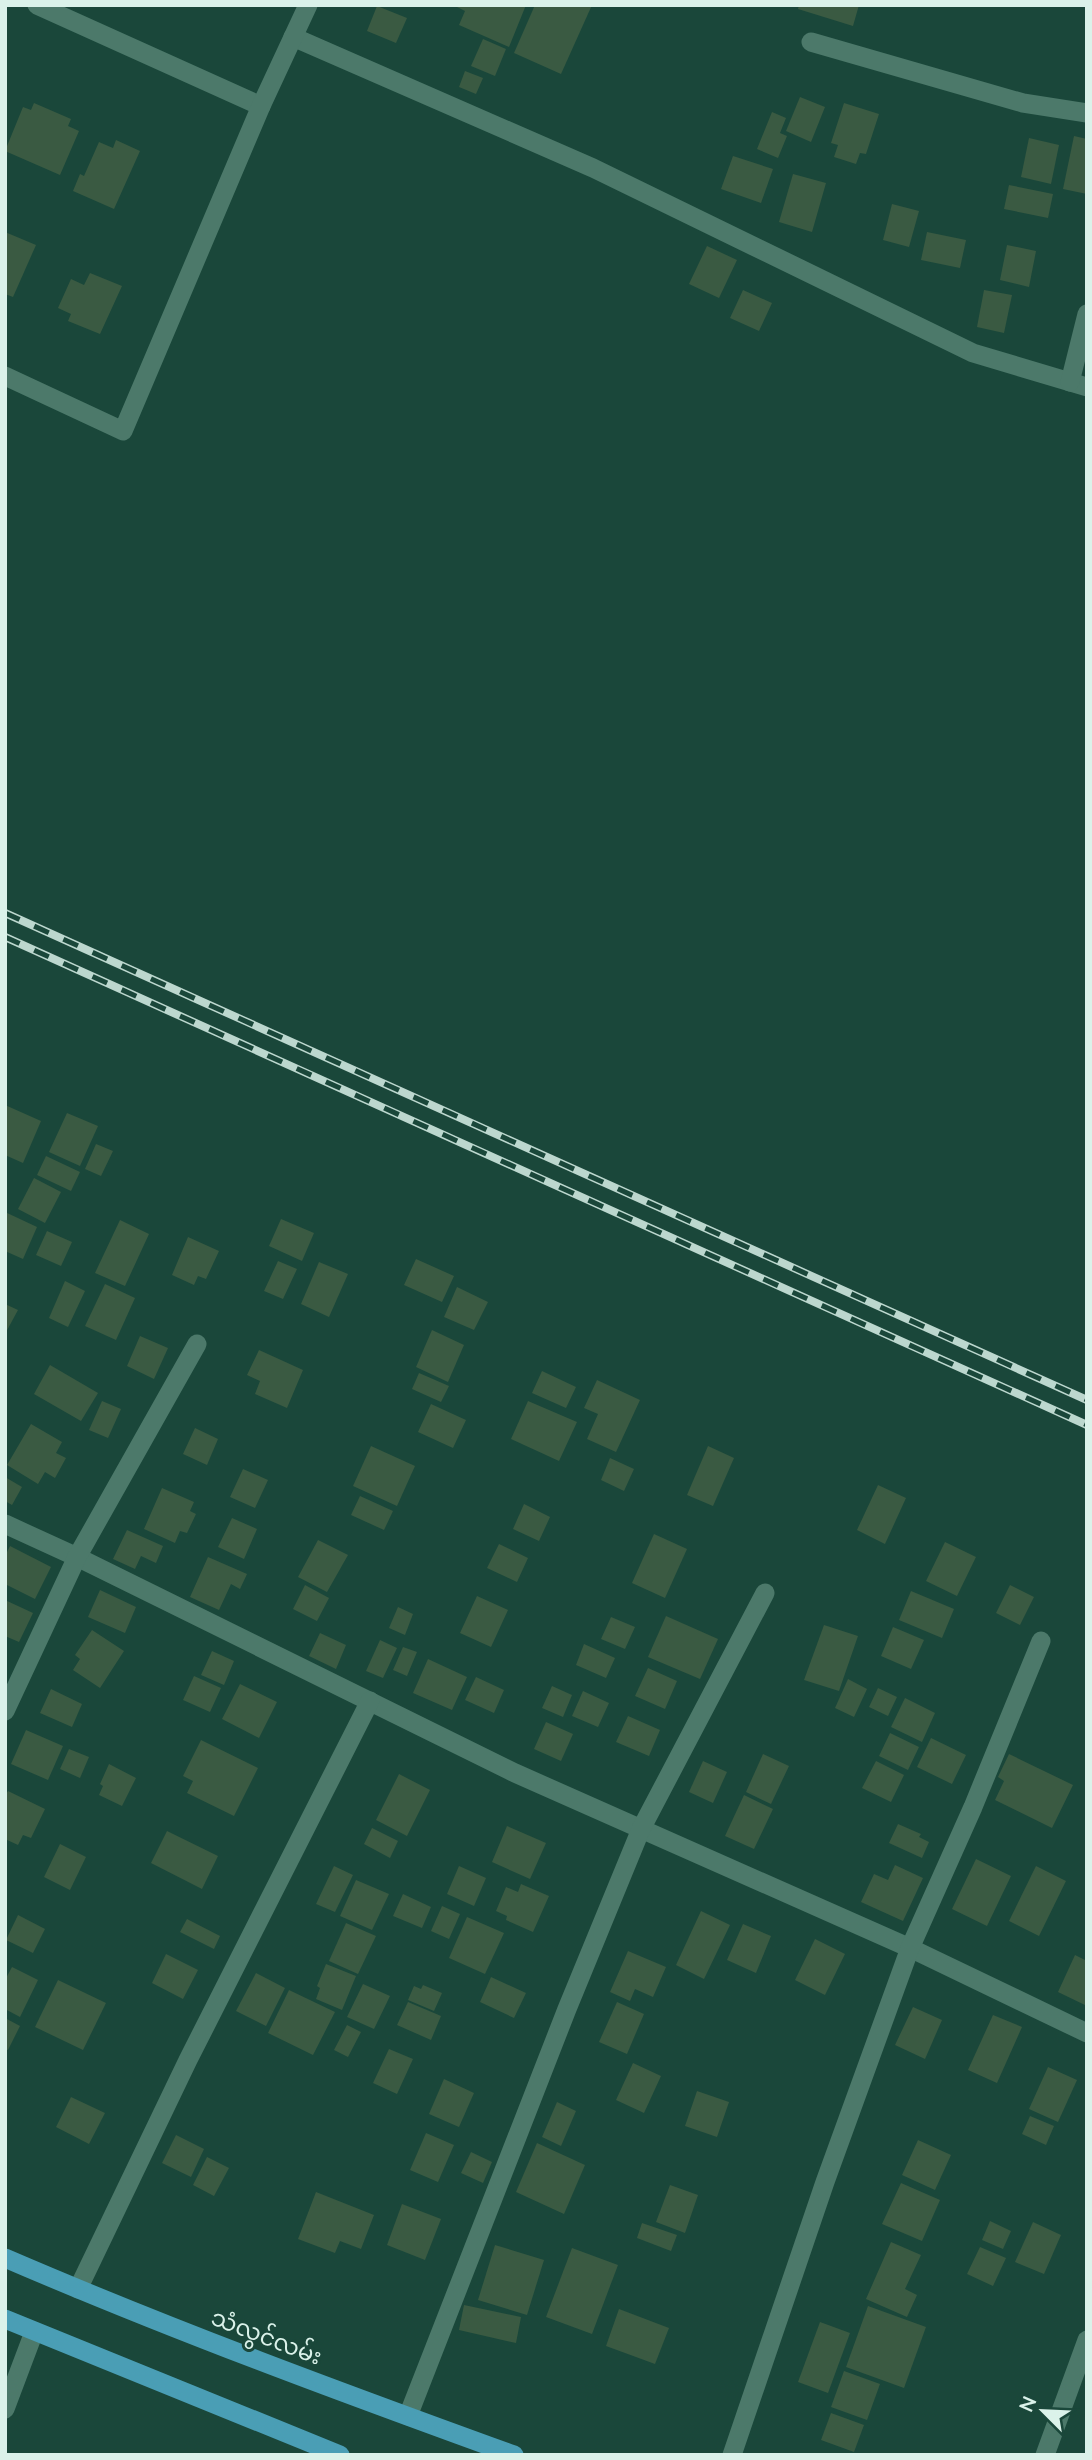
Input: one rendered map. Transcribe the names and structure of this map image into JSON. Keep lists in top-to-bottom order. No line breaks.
{"streets":{"main road":["သံလွင်လမ်း"]},"north":"top left"}
